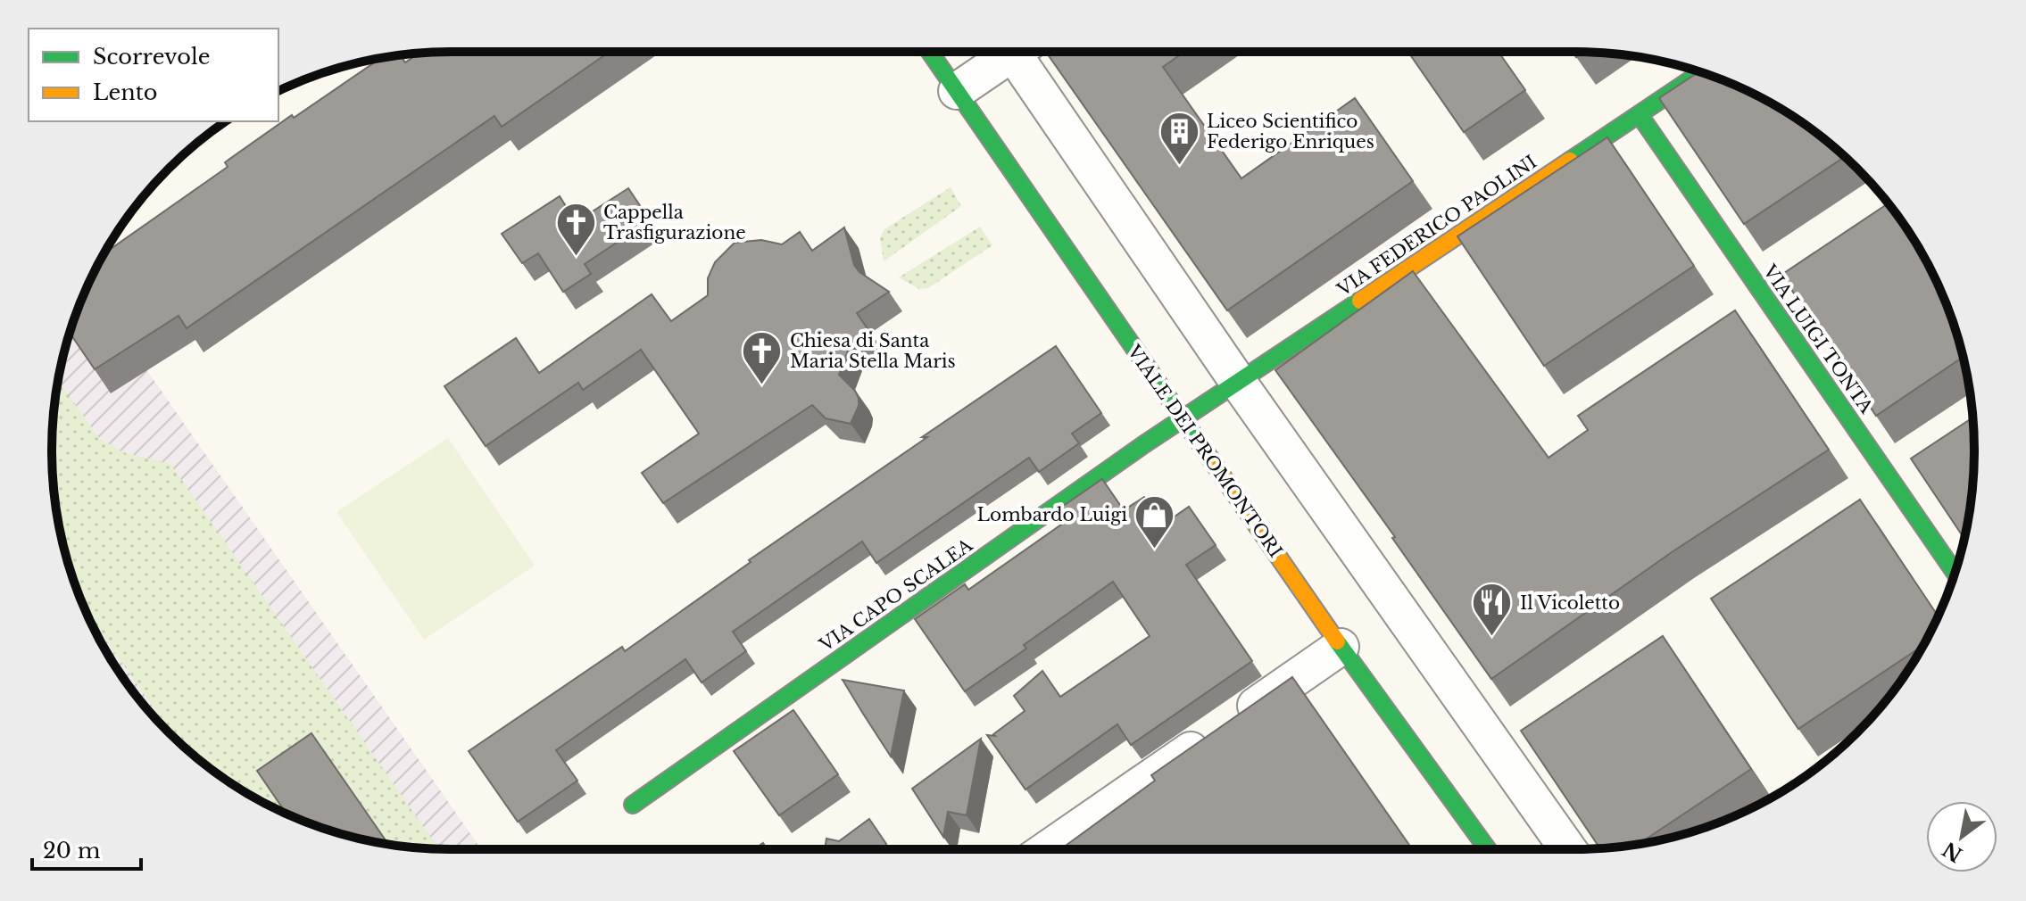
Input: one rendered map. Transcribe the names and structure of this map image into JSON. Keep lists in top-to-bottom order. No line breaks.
{"streets":{"street":["VIA FEDERICO PAOLINI","VIA LUIGI TONTA","VIALE DEI PROMONTORI","VIA CAPO SCALEA"]},"crossings":[["VIA FEDERICO PAOLINI","VIA LUIGI TONTA"],["VIA FEDERICO PAOLINI","VIALE DEI PROMONTORI"],["VIA FEDERICO PAOLINI","VIA CAPO SCALEA"],["VIALE DEI PROMONTORI","VIA CAPO SCALEA"]],"places":{"building":["Liceo Scientifico Federigo Enriques"],"church":["Cappella Trasfigurazione","Chiesa di Santa Maria Stella Maris"],"shop":["Lombardo Luigi"],"restaurant":["Il Vicoletto"]},"legend":["Scorrevole","Lento"],"scale_bar":"20 m","north":"bottom left"}
